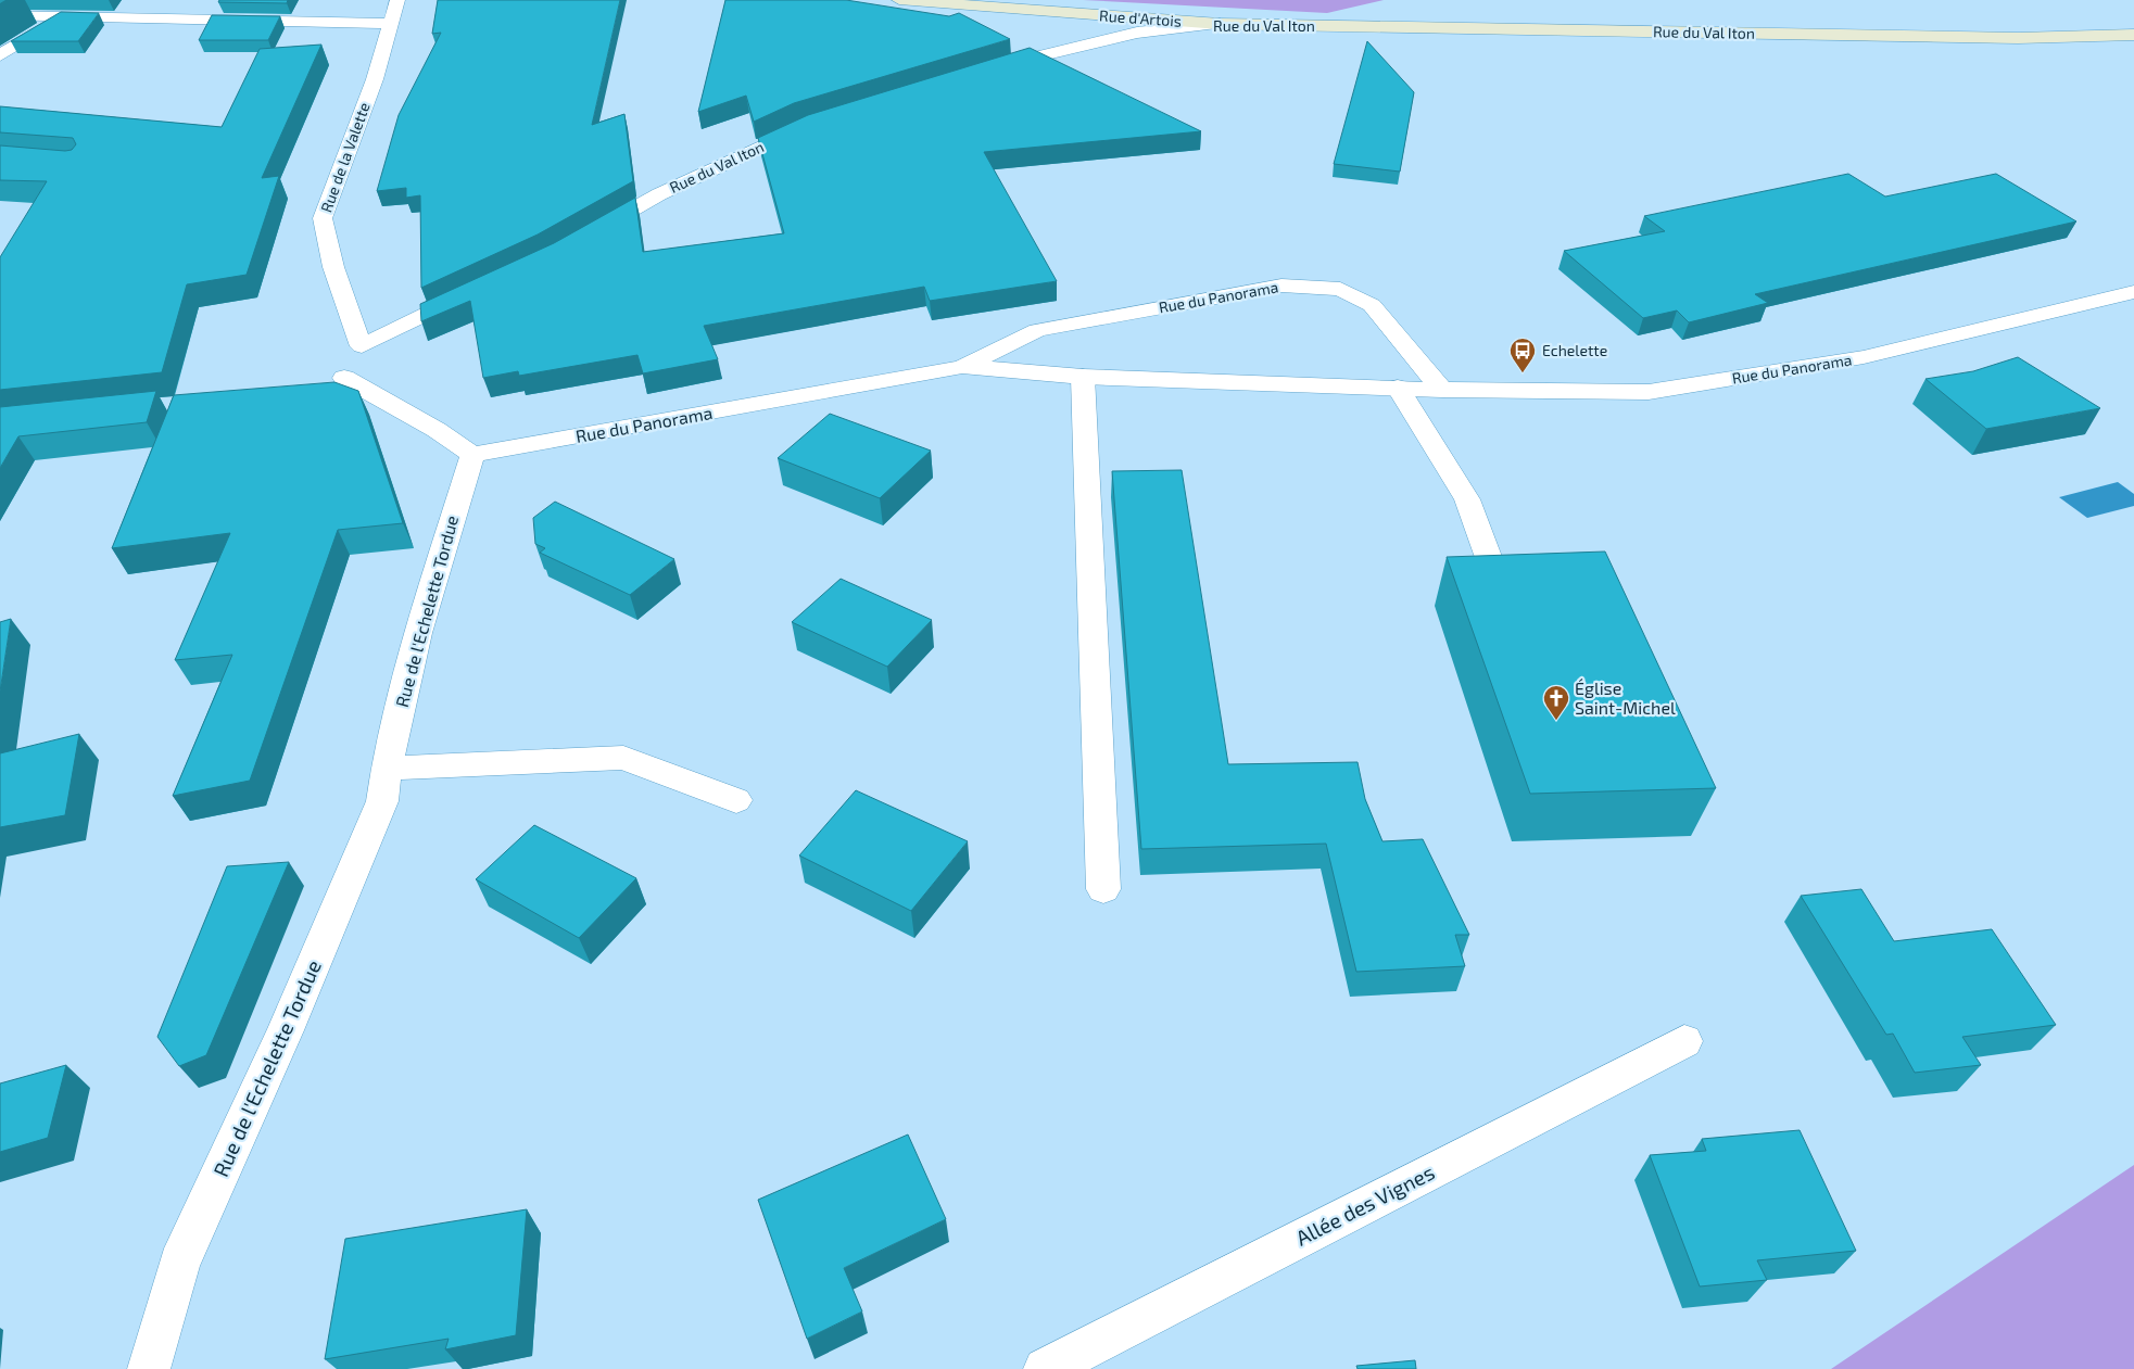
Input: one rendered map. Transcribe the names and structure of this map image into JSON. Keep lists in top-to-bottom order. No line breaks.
{"streets":{"street":["Rue d'Artois","Rue du Val Iton","Rue de la Valette","Rue du Panorama","Rue de l'Echelette Tordue","Allée des Vignes"]},"crossings":[["Rue d'Artois","Rue du Val Iton"],["Rue du Panorama","Rue de l'Echelette Tordue"]],"places":{"bus stop":["Echelette"],"church":["Église Saint-Michel"]}}
